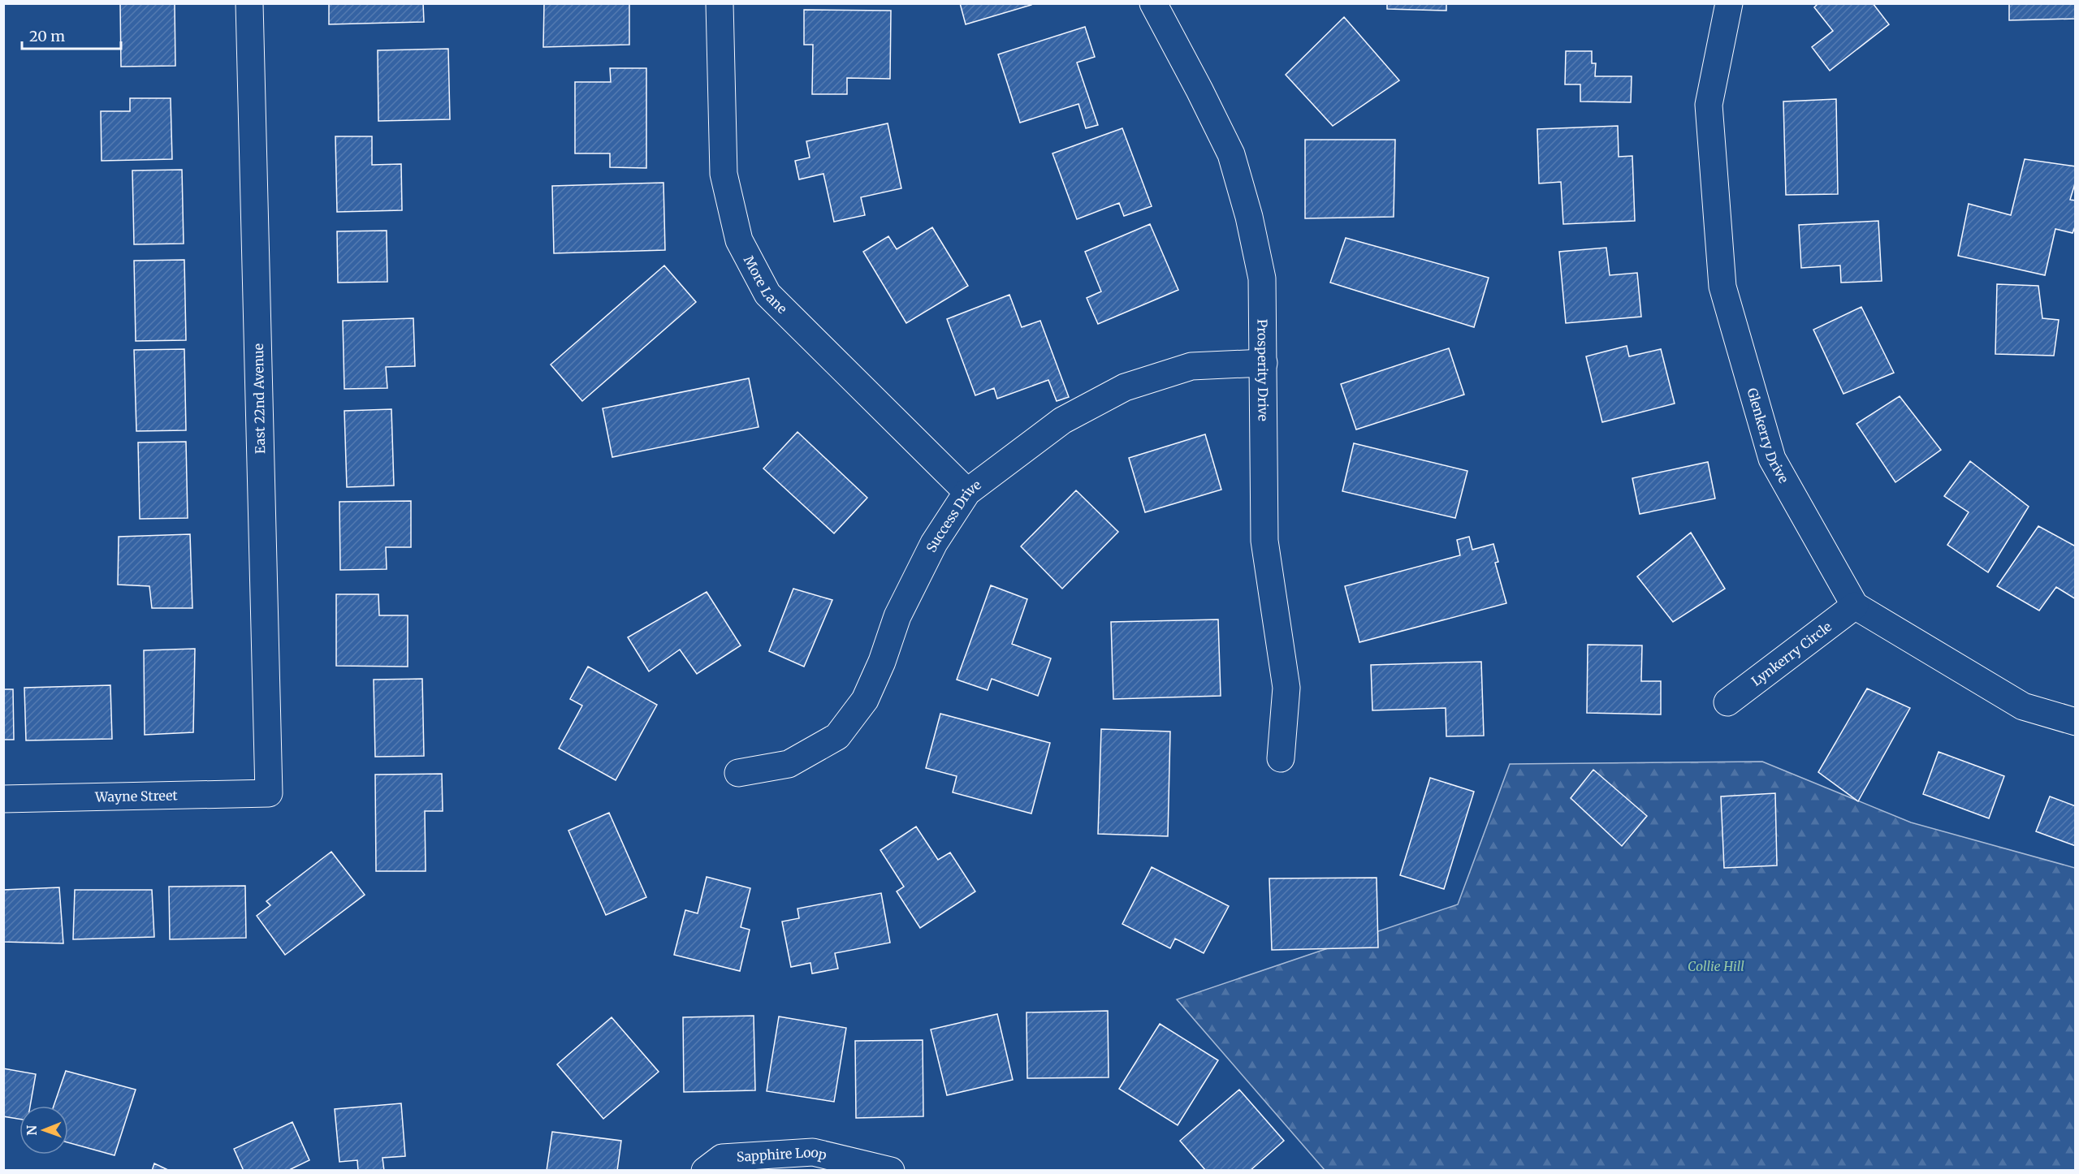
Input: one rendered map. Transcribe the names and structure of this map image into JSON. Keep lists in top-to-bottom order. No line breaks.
{"streets":{"street":["More Lane","Prosperity Drive","East 22nd Avenue","Glenkerry Drive","Success Drive","Lynkerry Circle","Wayne Street","Sapphire Loop"]},"crossings":[["More Lane","Success Drive"],["Prosperity Drive","Success Drive"],["East 22nd Avenue","Wayne Street"],["Glenkerry Drive","Lynkerry Circle"]],"parks":["Collie Hill"],"scale_bar":"20 m","north":"left"}
